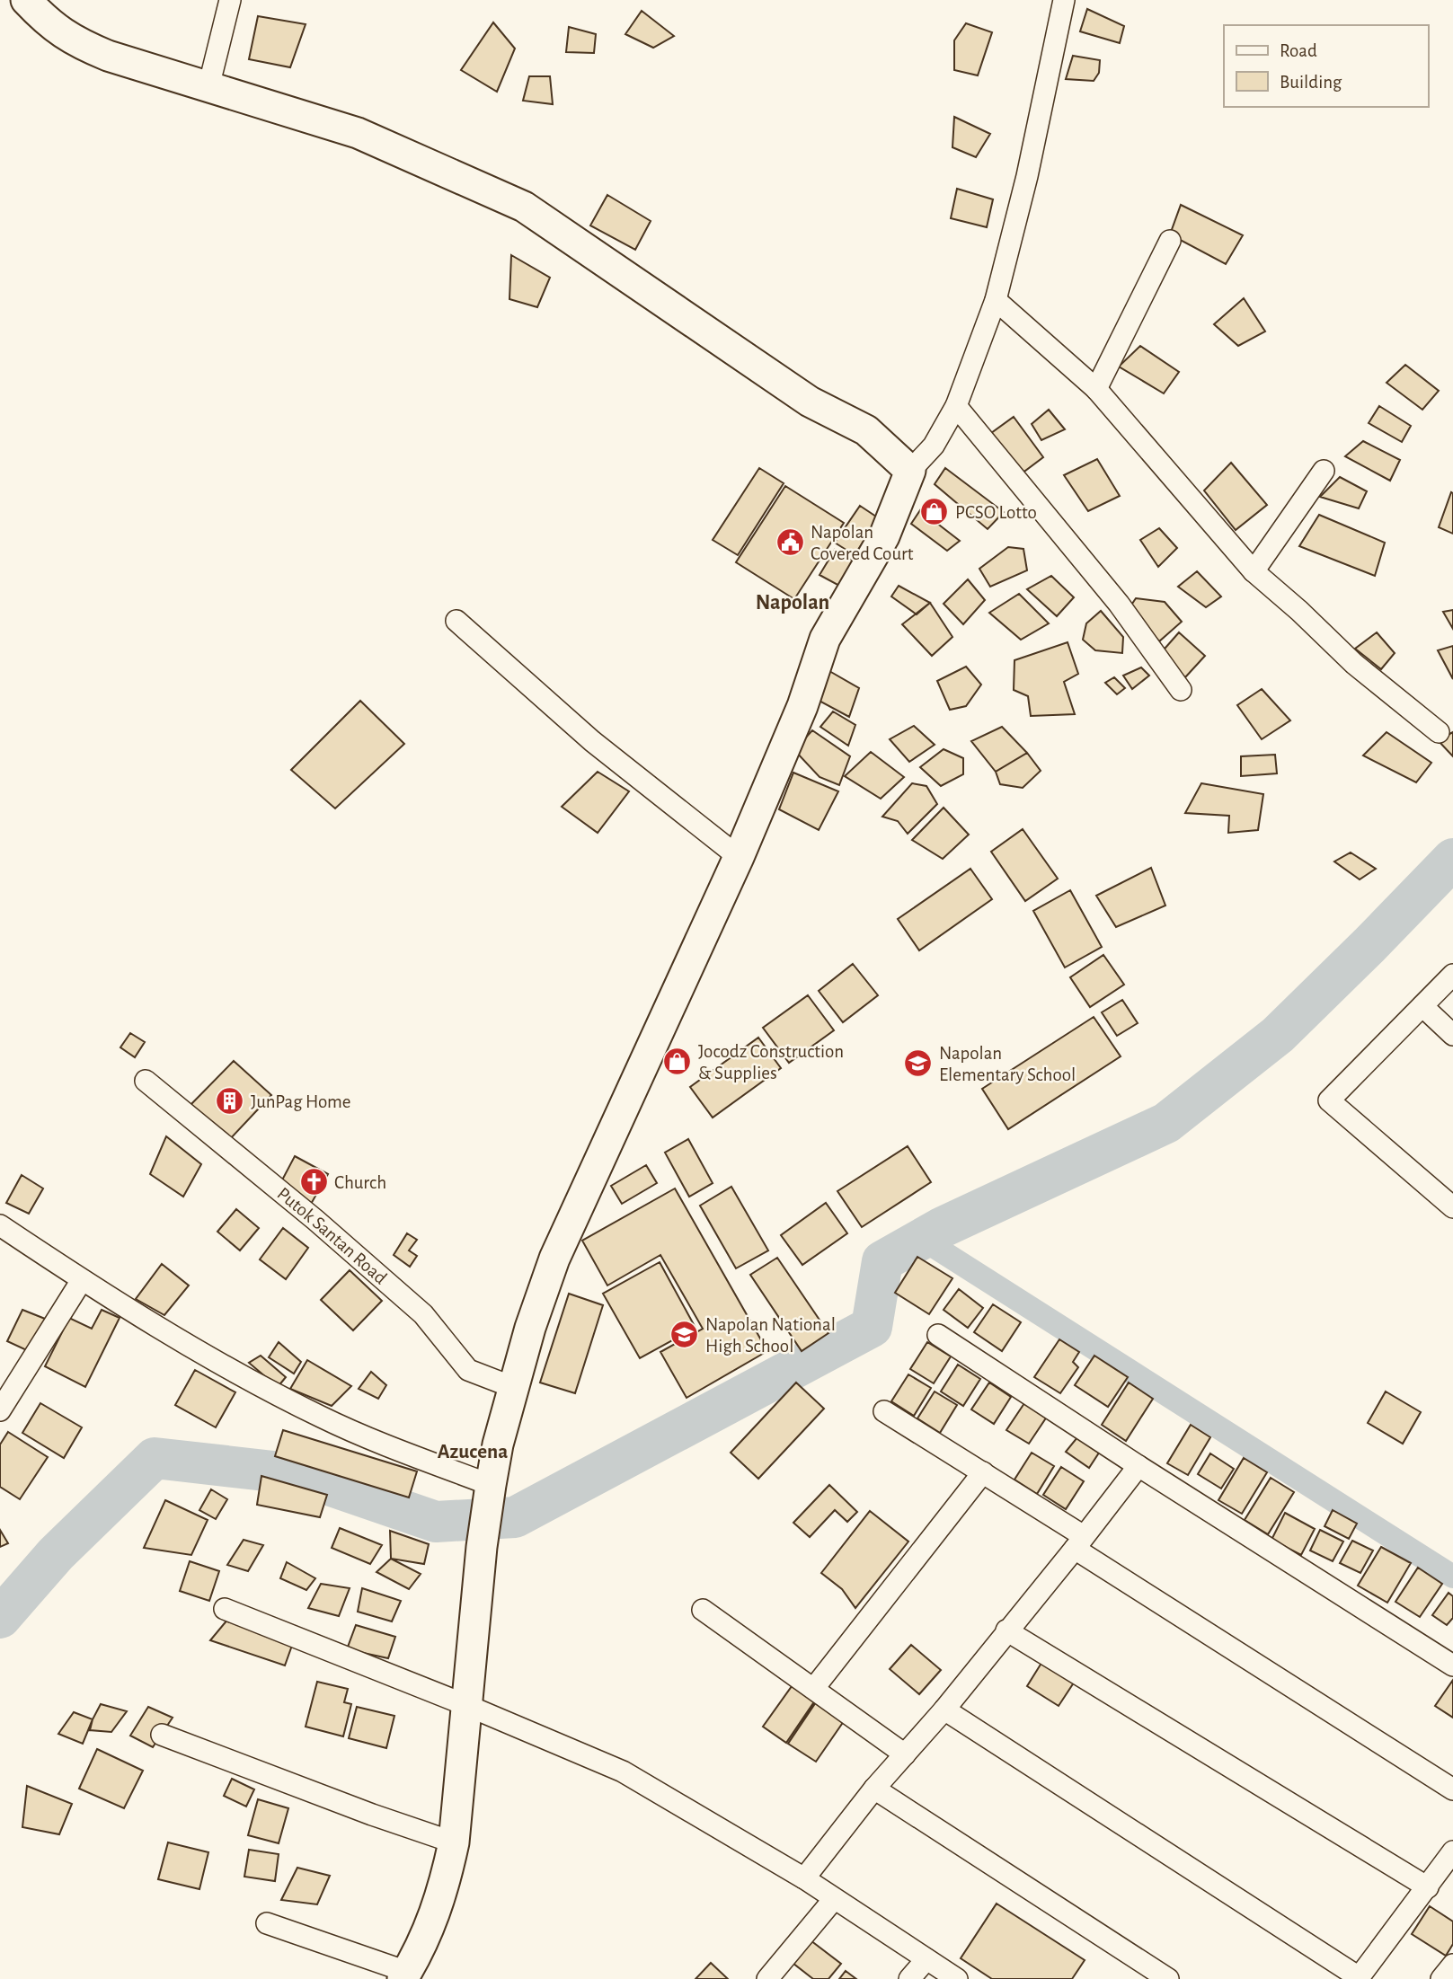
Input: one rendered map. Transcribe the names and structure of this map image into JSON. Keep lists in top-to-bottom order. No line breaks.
{"streets":{"street":["Putok Santan Road"]},"districts":["Napolan","Azucena"],"places":{"shop":["PCSO Lotto","Jocodz Construction & Supplies"],"public building":["Napolan Covered Court"],"school or university":["Napolan Elementary School","Napolan National High School"],"building":["JunPag Home"],"church":["Church"]},"legend":["Road","Building"]}
